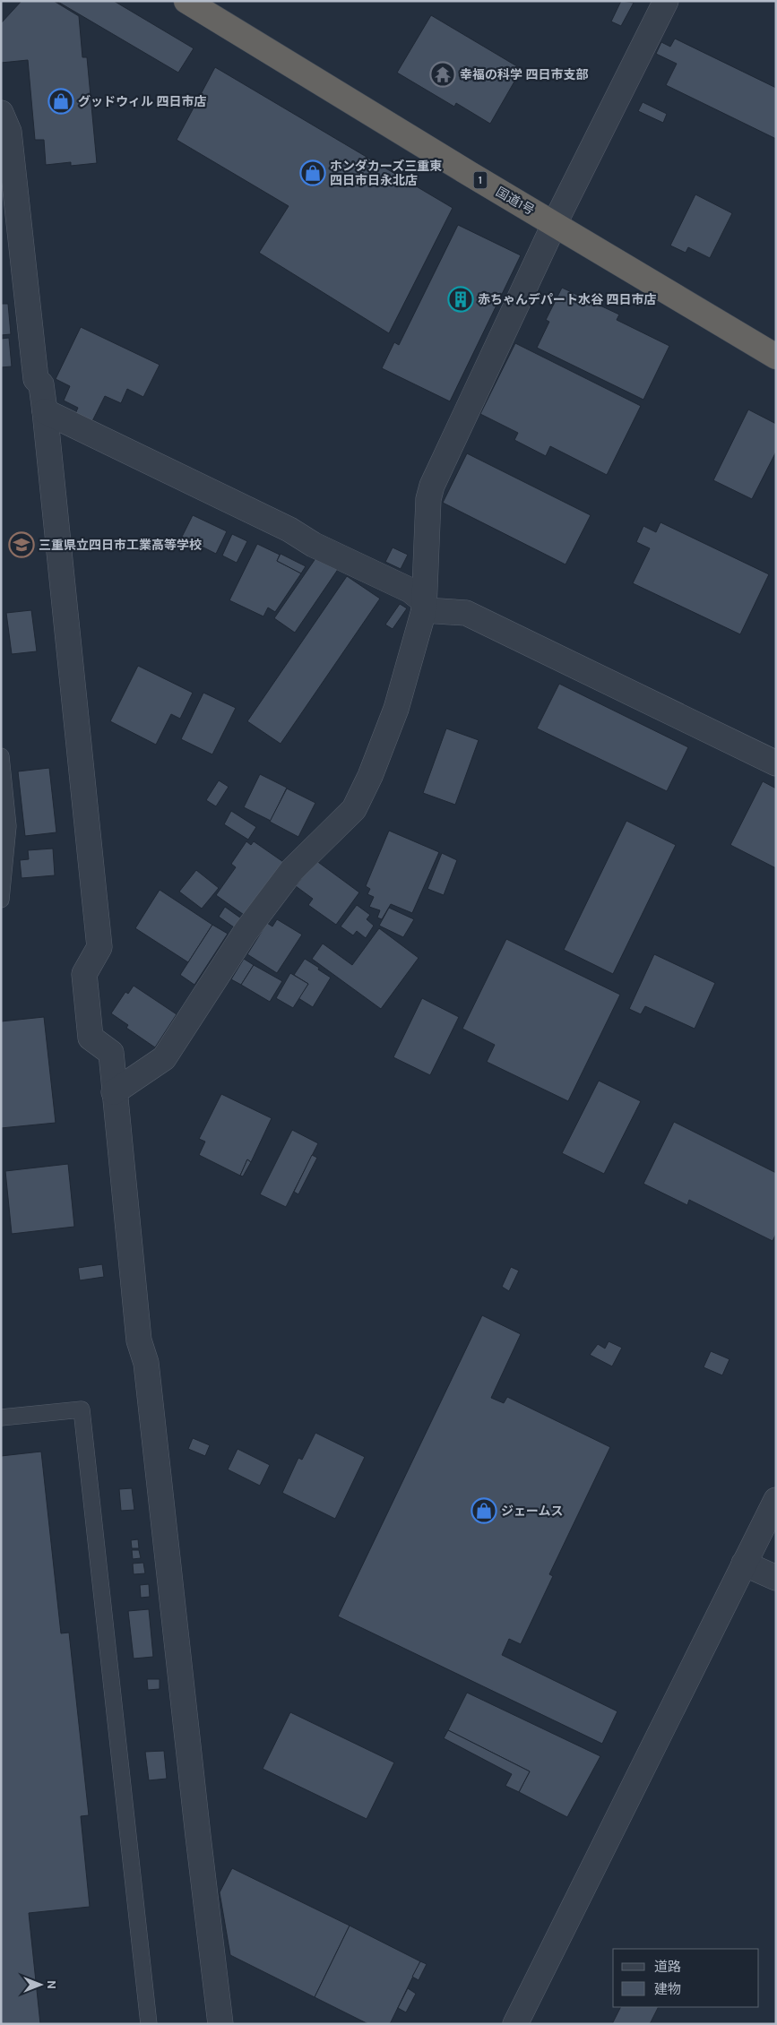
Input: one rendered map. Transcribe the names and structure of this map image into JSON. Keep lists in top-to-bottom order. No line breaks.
{"streets":{"highway":["1","国道1号"]},"places":{"temple":["幸福の科学 四日市支部"],"shop":["グッドウィル 四日市店","ホンダカーズ三重東 四日市日永北店","ジェームス"],"building":["赤ちゃんデパート水谷 四日市店"],"school or university":["三重県立四日市工業高等学校"]},"legend":["道路","建物"],"north":"right"}
